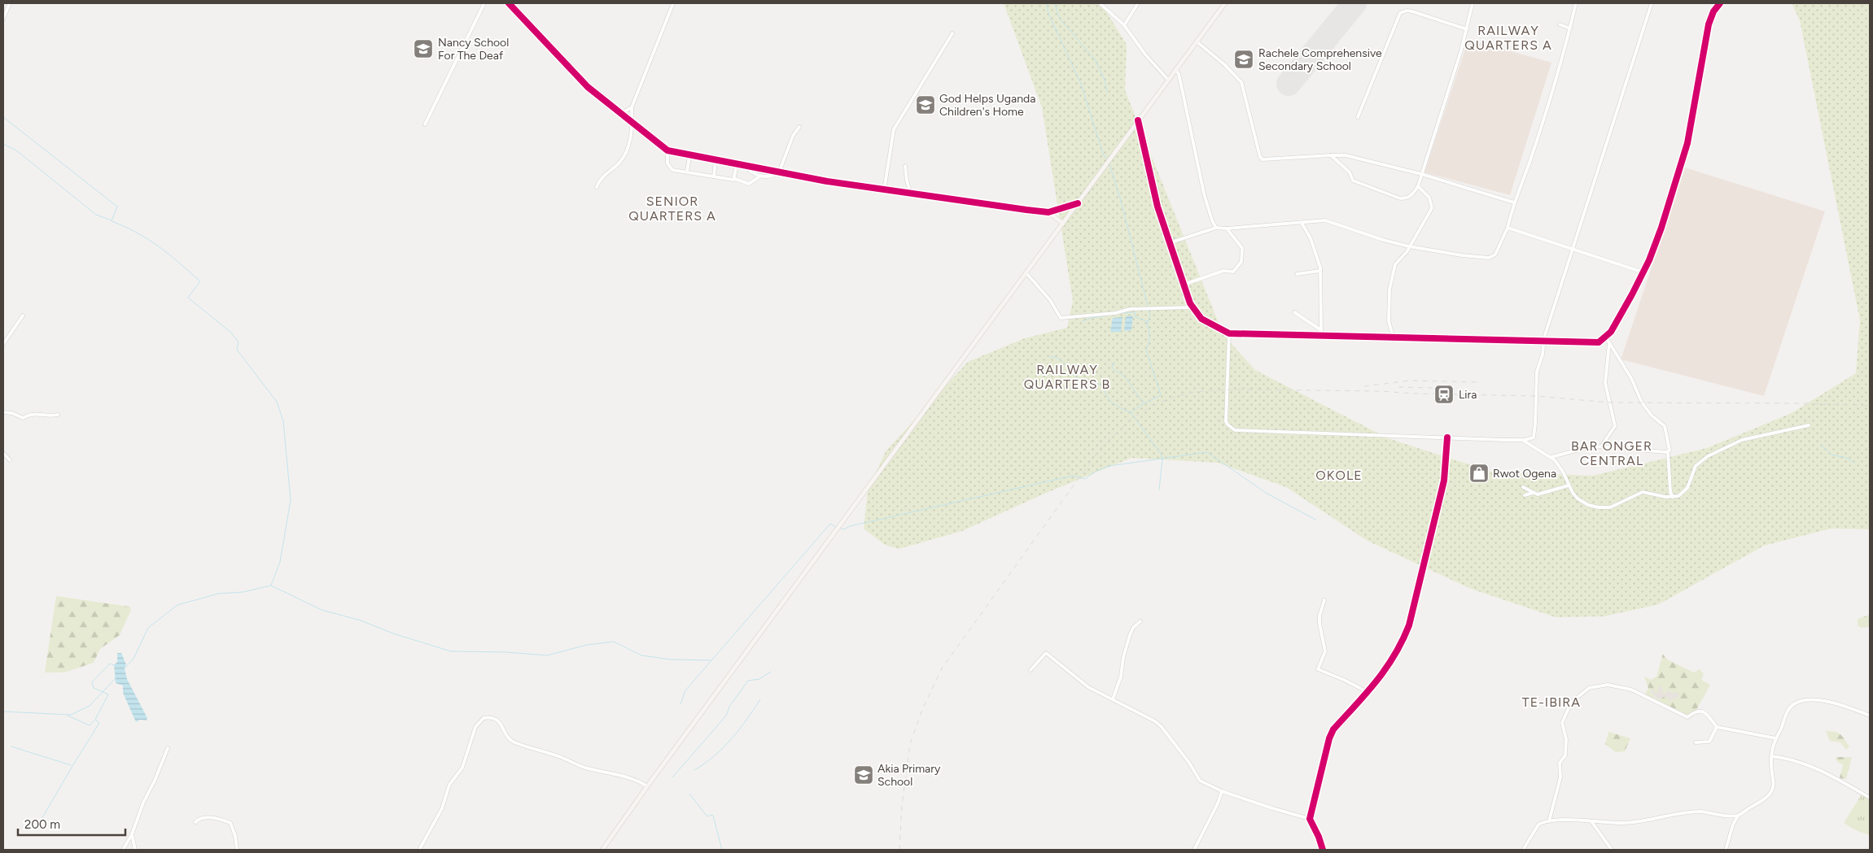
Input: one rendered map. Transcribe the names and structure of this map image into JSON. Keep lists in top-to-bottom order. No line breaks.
{"districts":["RAILWAY QUARTERS A","SENIOR QUARTERS A","RAILWAY QUARTERS B","BAR ONGER CENTRAL","OKOLE","TE-IBIRA"],"places":{"school or university":["Nancy School For The Deaf","Rachele Comprehensive Secondary School","God Helps Uganda Children's Home","Akia Primary School"],"station":["Lira"],"shop":["Rwot Ogena"]},"scale_bar":"200 m"}
